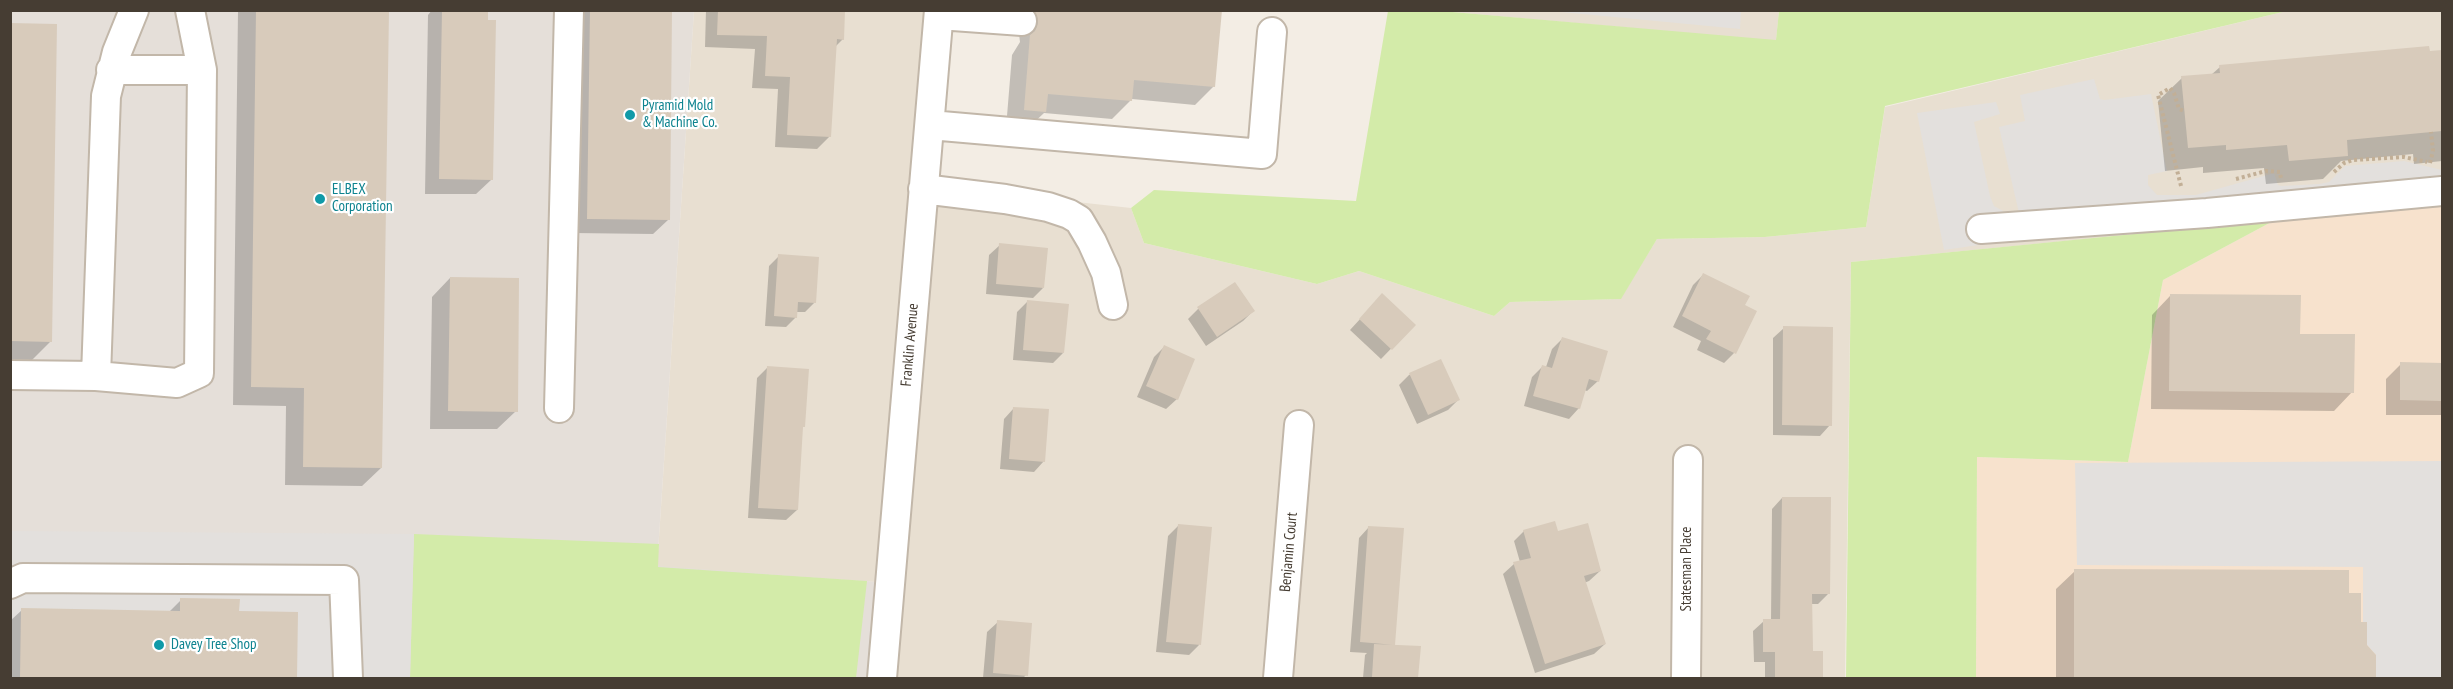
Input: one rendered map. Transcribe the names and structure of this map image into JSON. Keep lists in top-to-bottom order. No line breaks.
{"streets":{"street":["Franklin Avenue","Benjamin Court","Statesman Place"]},"places":["Pyramid Mold & Machine Co.","ELBEX Corporation","Davey Tree Shop"]}
